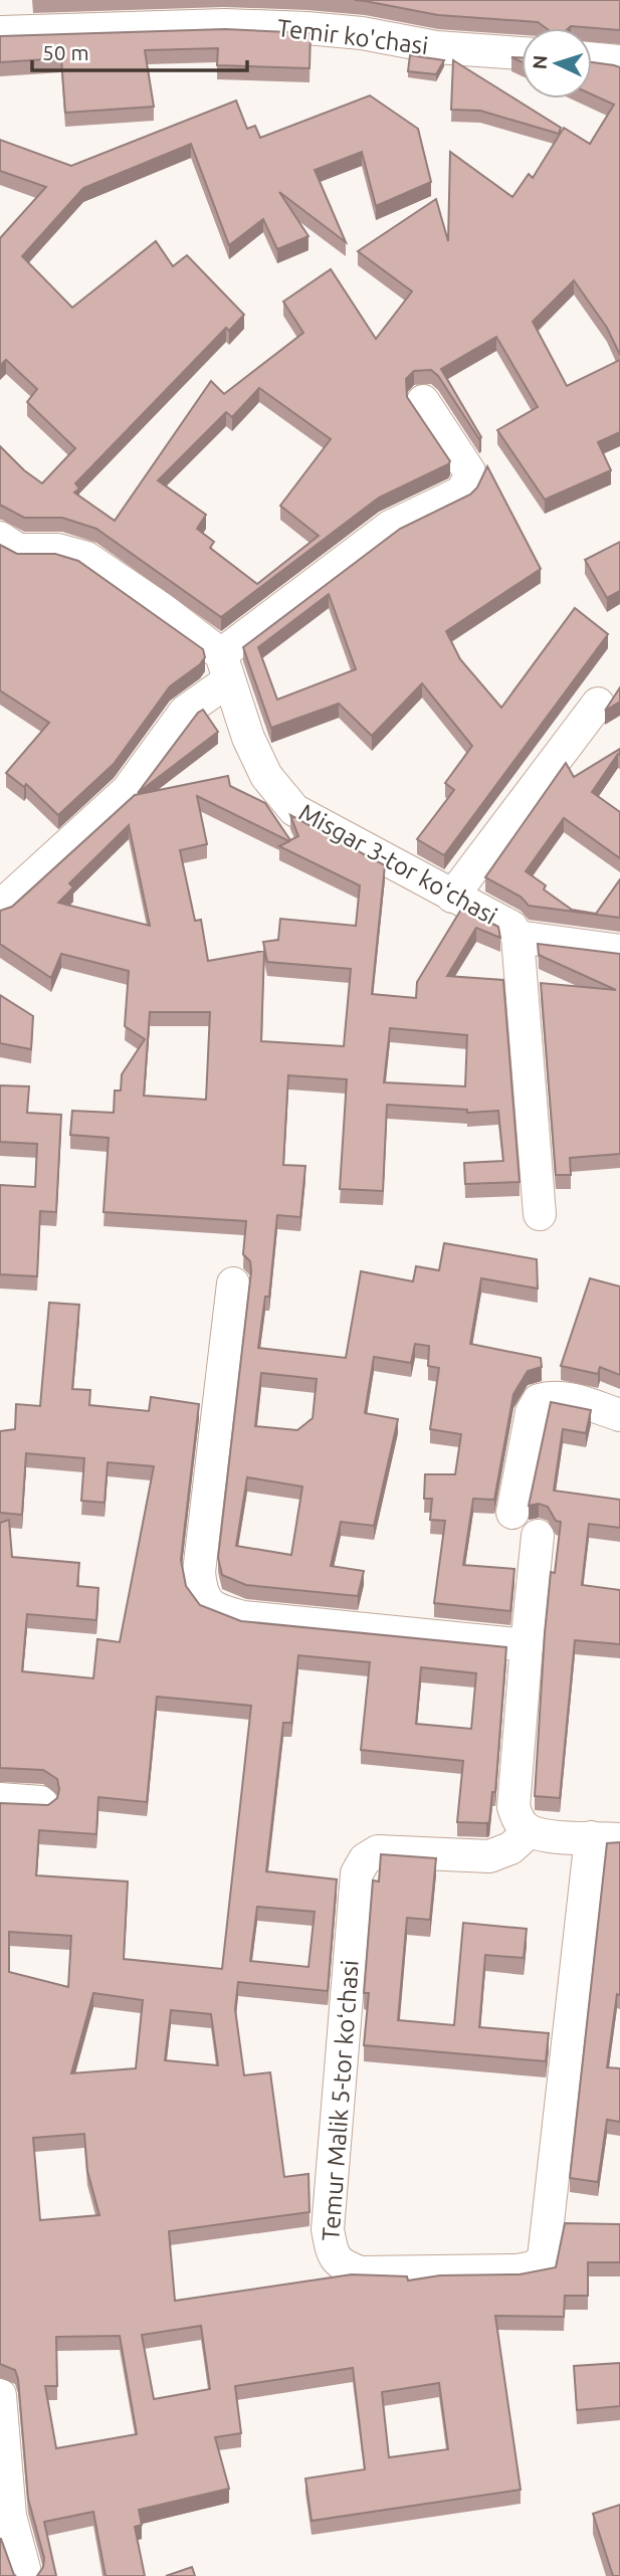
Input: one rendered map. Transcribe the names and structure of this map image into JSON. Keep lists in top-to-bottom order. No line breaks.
{"streets":{"street":["Temir ko'chasi","Misgar 3-tor koʻchasi","Temur Malik 5-tor koʻchasi"]},"scale_bar":"50 m","north":"left"}
